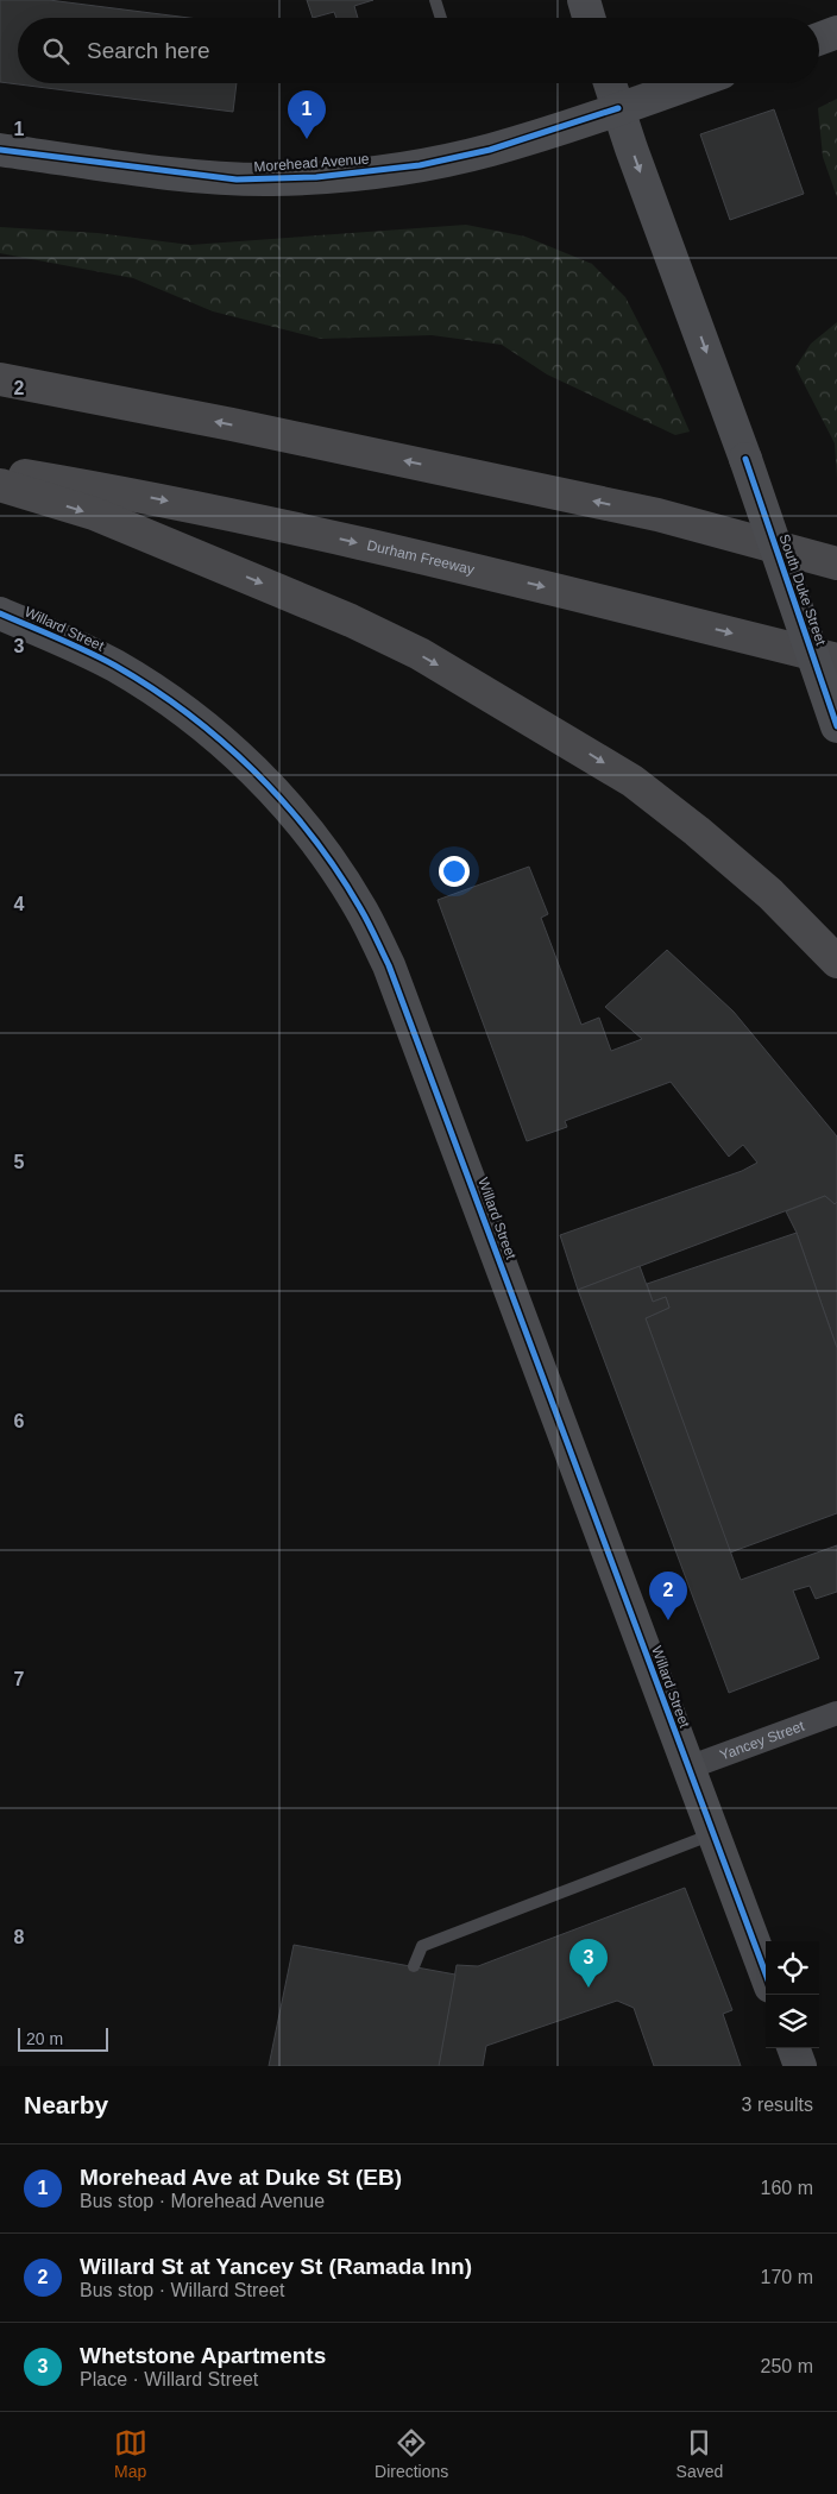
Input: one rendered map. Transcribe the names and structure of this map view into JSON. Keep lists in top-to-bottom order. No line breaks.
{"streets":{"highway":["Durham Freeway"],"street":["Morehead Avenue","South Duke Street","Willard Street","Yancey Street"]},"crossings":[["Morehead Avenue","South Duke Street"],["Willard Street","Yancey Street"]],"one_way":["South Duke Street"],"scale_bar":"20 m","page":{"search":"Search here","pins":["1","2","3"],"scale":"20 m","heading":["Nearby","3 results"],"list":[{"mark":"1","name":"Morehead Ave at Duke St (EB)","note":"Bus stop · Morehead Avenue","value":"160 m"},{"mark":"2","name":"Willard St at Yancey St (Ramada Inn)","note":"Bus stop · Willard Street","value":"170 m"},{"mark":"3","name":"Whetstone Apartments","note":"Place · Willard Street","value":"250 m"}],"nav":["Map","Directions","Saved"]},"grid":{"rows":["1","2","3","4","5","6","7","8"]}}
